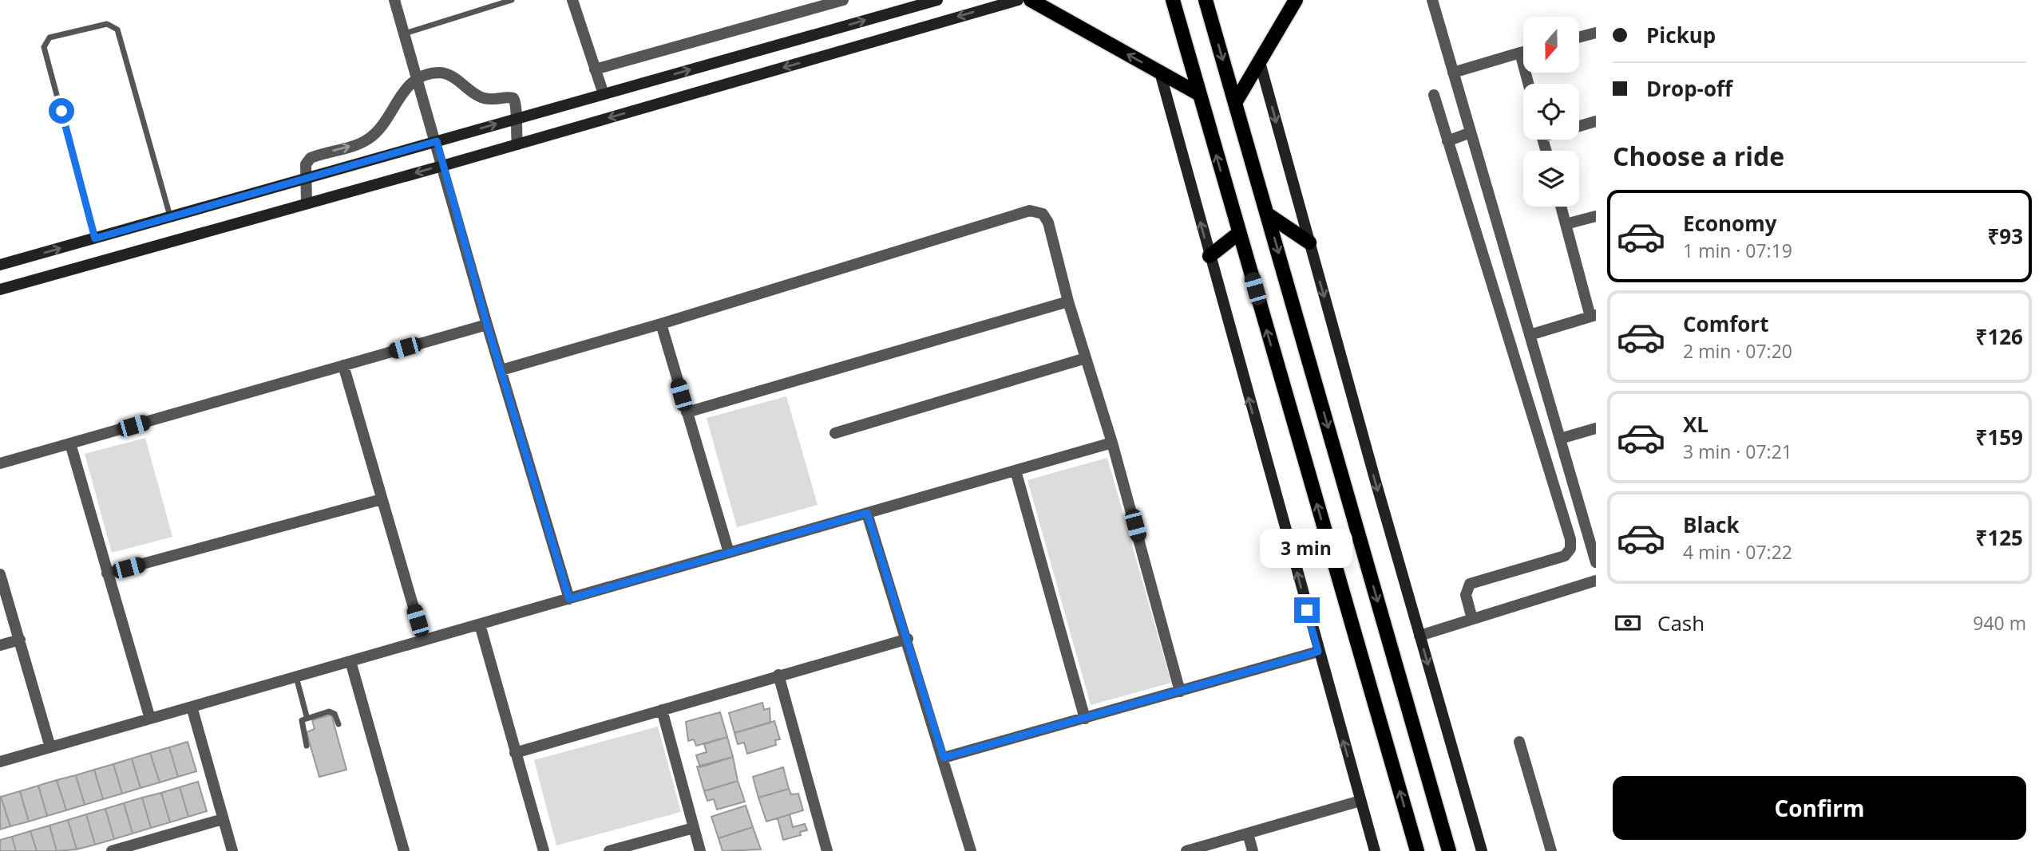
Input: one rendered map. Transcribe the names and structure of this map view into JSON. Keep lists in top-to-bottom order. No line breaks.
{"north":"bottom","page":{"banner":["Pickup","Drop-off"],"heading":"Choose a ride","list":[{"name":"Economy","note":"1 min · 07:19","value":"₹93"},{"name":"Comfort","note":"2 min · 07:20","value":"₹126"},{"name":"XL","note":"3 min · 07:21","value":"₹159"},{"name":"Black","note":"4 min · 07:22","value":"₹125"}],"bubble":"3 min","pay":["Cash","940 m"],"buttons":"Confirm"}}
